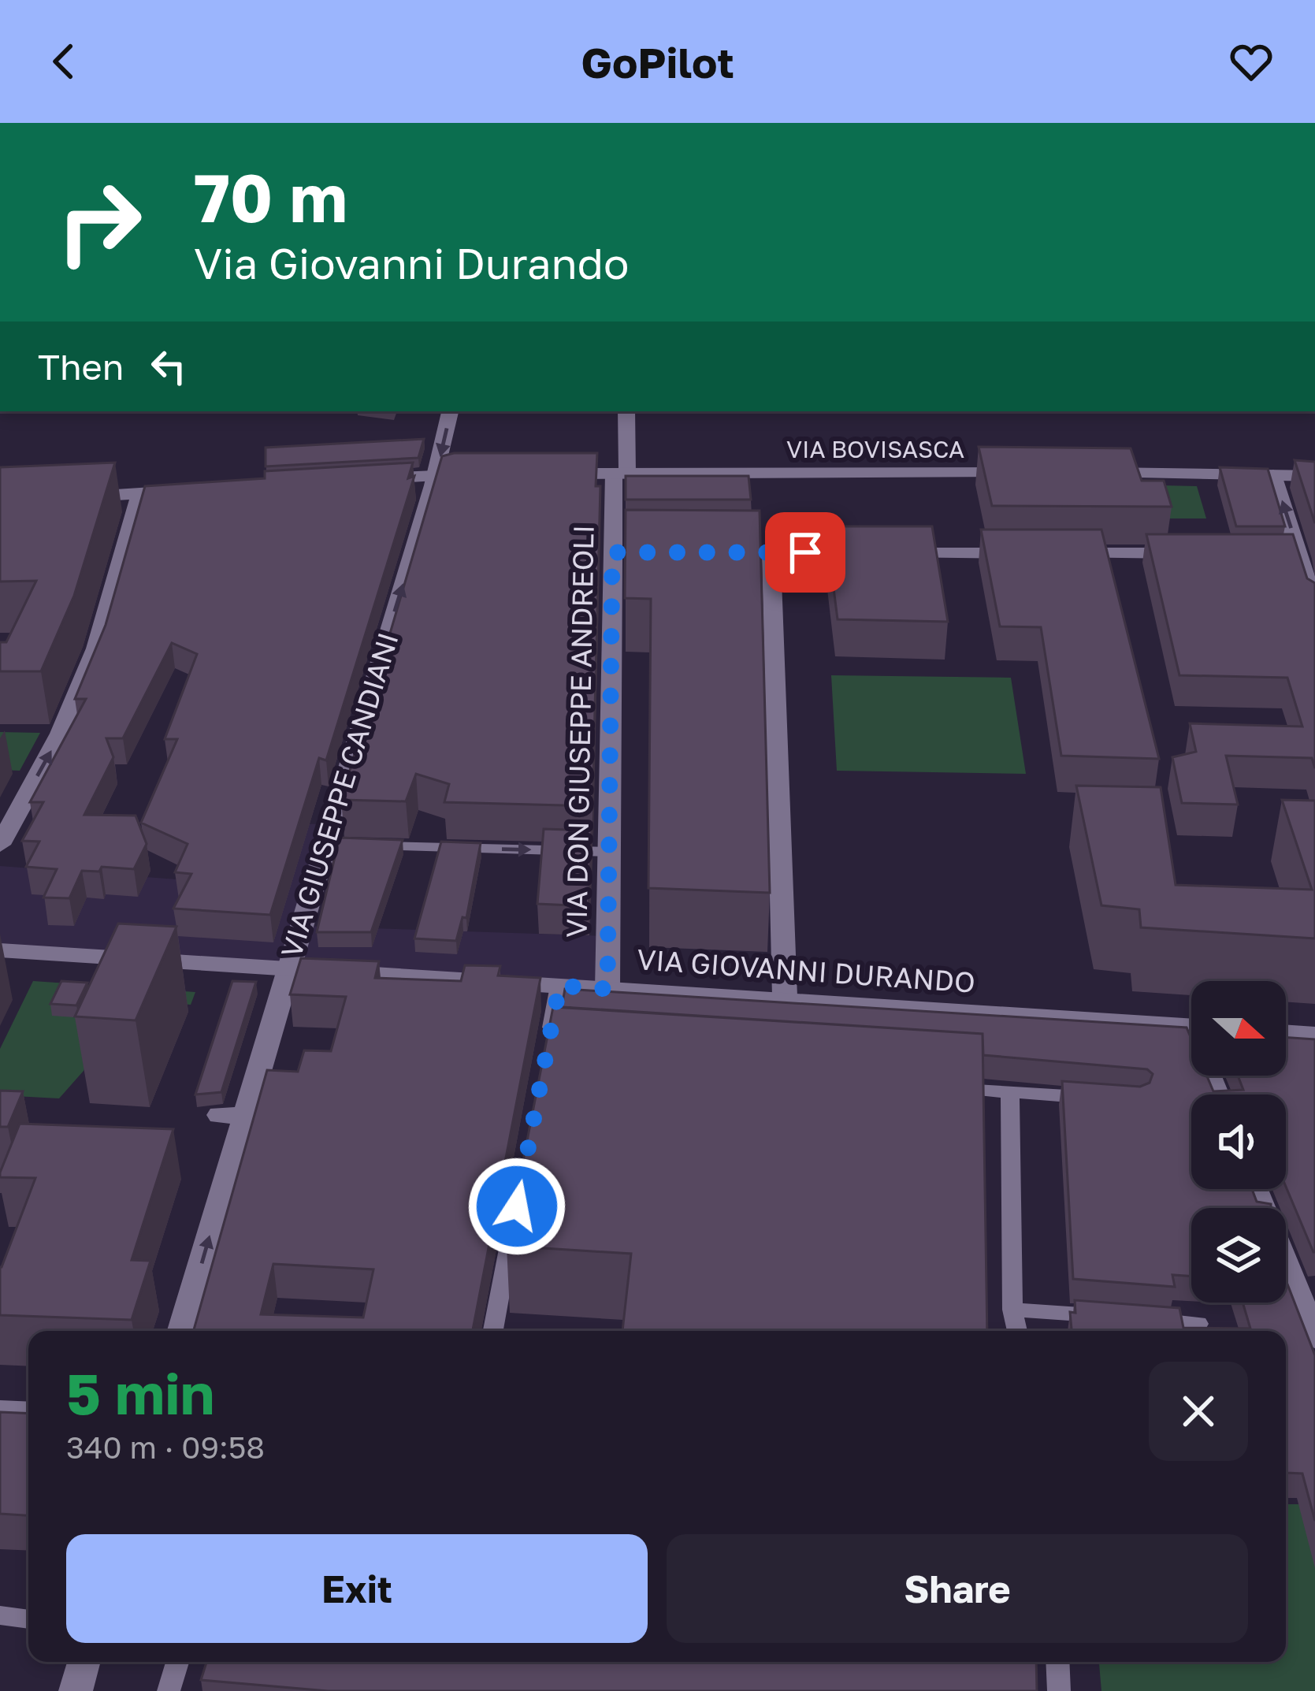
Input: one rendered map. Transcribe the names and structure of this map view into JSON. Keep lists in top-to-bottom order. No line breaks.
{"streets":{"street":["VIA BOVISASCA","VIA DON GIUSEPPE ANDREOLI","VIA GIUSEPPE CANDIANI","VIA GIOVANNI DURANDO"]},"crossings":[["VIA BOVISASCA","VIA DON GIUSEPPE ANDREOLI"],["VIA DON GIUSEPPE ANDREOLI","VIA GIOVANNI DURANDO"],["VIA GIUSEPPE CANDIANI","VIA GIOVANNI DURANDO"]],"one_way":["VIA GIUSEPPE CANDIANI"],"north":"right","page":{"header":"GoPilot","turn":["70 m","Via Giovanni Durando"],"then":"Then","heading":["5 min","340 m · 09:58"],"buttons":["Exit","Share"]}}
